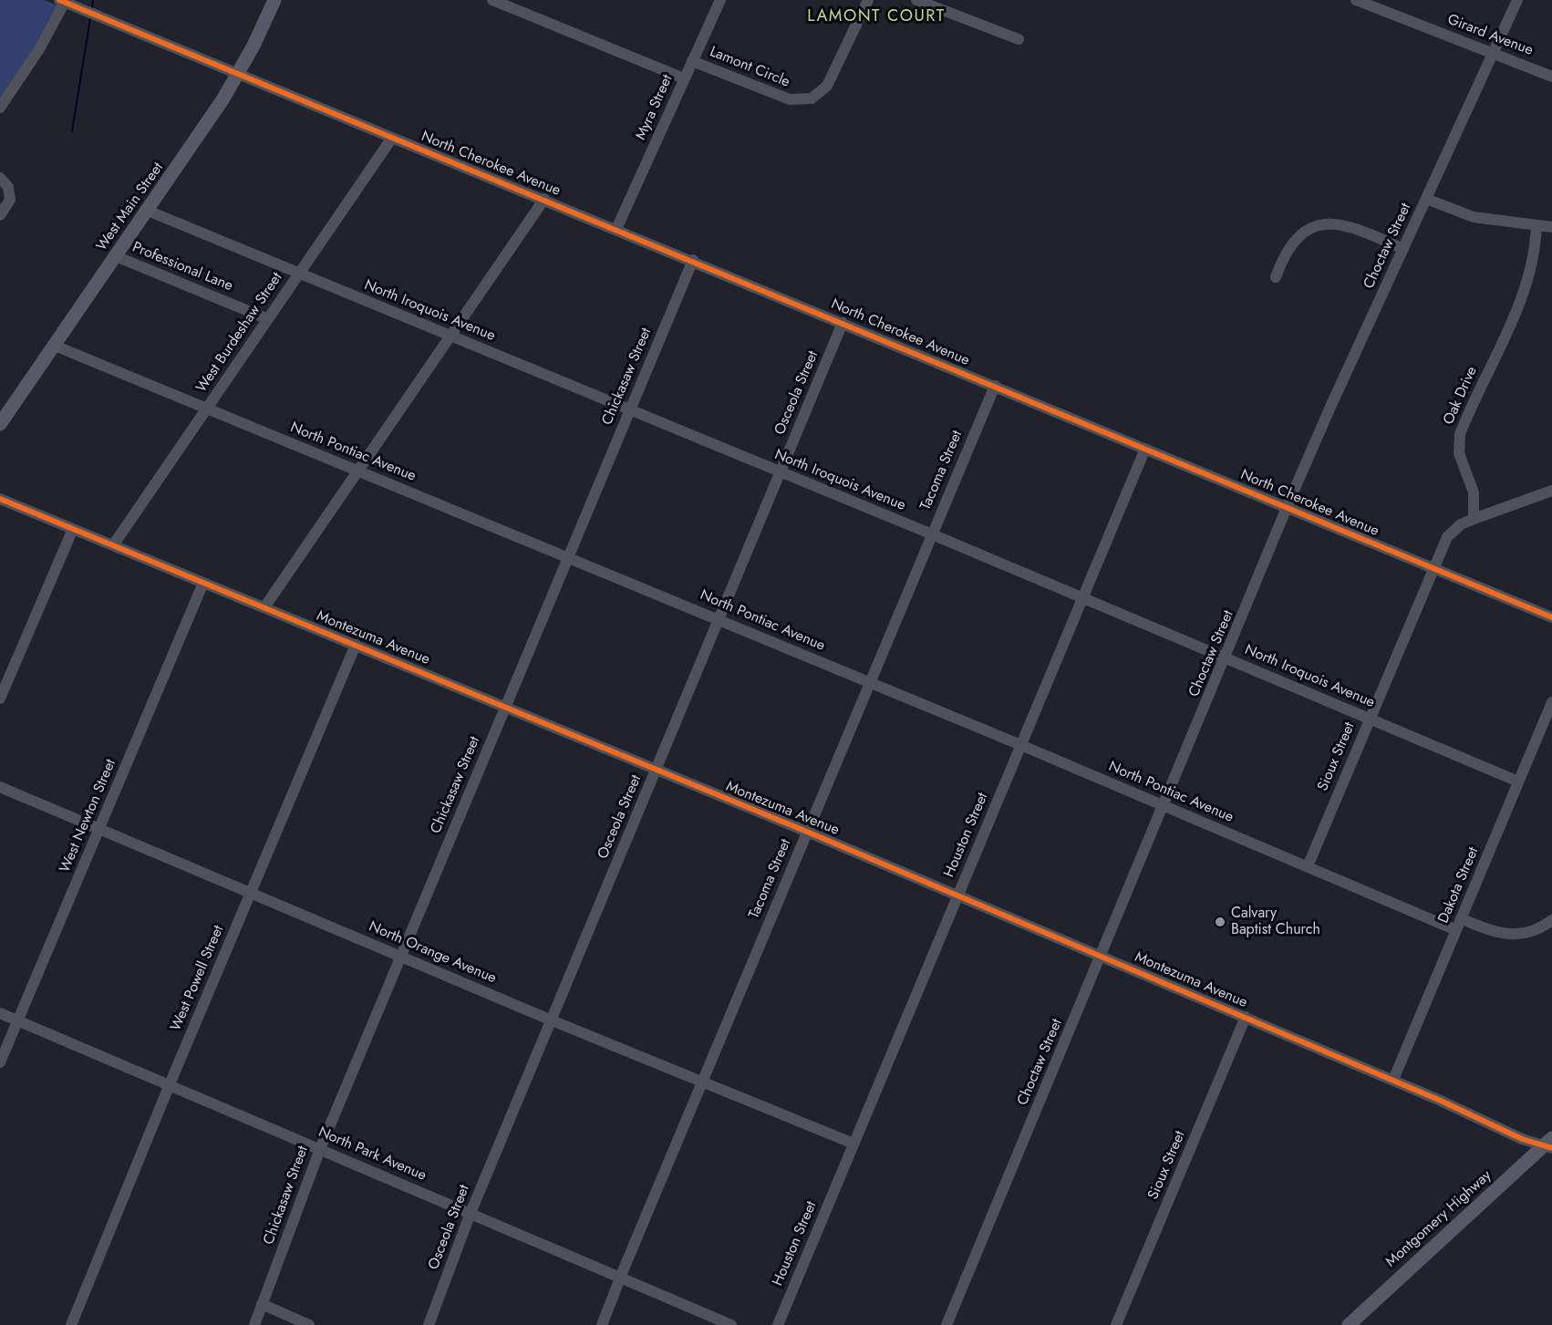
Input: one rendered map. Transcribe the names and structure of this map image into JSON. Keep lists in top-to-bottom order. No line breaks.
{"streets":{"main road":["West Main Street","Montgomery Highway"],"street":["Girard Avenue","Lamont Circle","Myra Street","North Cherokee Avenue","Choctaw Street","Professional Lane","North Iroquois Avenue","West Burdeshaw Street","Chickasaw Street","Osceola Street","Oak Drive","North Pontiac Avenue","Tacoma Street","Montezuma Avenue","Sioux Street","West Newton Street","Houston Street","Dakota Street","North Orange Avenue","West Powell Street","North Park Avenue"]},"crossings":[["Girard Avenue","Choctaw Street"],["Lamont Circle","Myra Street"],["Myra Street","North Cherokee Avenue"],["North Cherokee Avenue","West Main Street"],["North Cherokee Avenue","Choctaw Street"],["North Cherokee Avenue","West Burdeshaw Street"],["North Cherokee Avenue","Chickasaw Street"],["North Cherokee Avenue","Osceola Street"],["North Cherokee Avenue","Tacoma Street"],["North Cherokee Avenue","Sioux Street"],["North Cherokee Avenue","Houston Street"],["West Main Street","Professional Lane"],["West Main Street","North Iroquois Avenue"],["West Main Street","North Pontiac Avenue"],["Choctaw Street","North Iroquois Avenue"],["Choctaw Street","North Pontiac Avenue"],["Choctaw Street","Montezuma Avenue"],["Professional Lane","West Burdeshaw Street"],["North Iroquois Avenue","West Burdeshaw Street"],["North Iroquois Avenue","Chickasaw Street"],["North Iroquois Avenue","Osceola Street"],["North Iroquois Avenue","Tacoma Street"],["North Iroquois Avenue","Sioux Street"],["North Iroquois Avenue","Houston Street"],["North Iroquois Avenue","Dakota Street"],["West Burdeshaw Street","North Pontiac Avenue"],["West Burdeshaw Street","Montezuma Avenue"],["Chickasaw Street","North Pontiac Avenue"],["Chickasaw Street","Montezuma Avenue"],["Chickasaw Street","North Orange Avenue"],["Chickasaw Street","North Park Avenue"],["Osceola Street","North Pontiac Avenue"],["Osceola Street","Montezuma Avenue"],["Osceola Street","North Orange Avenue"],["Osceola Street","North Park Avenue"],["North Pontiac Avenue","Tacoma Street"],["North Pontiac Avenue","Sioux Street"],["North Pontiac Avenue","Houston Street"],["North Pontiac Avenue","Dakota Street"],["Tacoma Street","Montezuma Avenue"],["Tacoma Street","North Orange Avenue"],["Tacoma Street","North Park Avenue"],["Montezuma Avenue","Sioux Street"],["Montezuma Avenue","West Newton Street"],["Montezuma Avenue","Houston Street"],["Montezuma Avenue","Dakota Street"],["Montezuma Avenue","West Powell Street"],["Montezuma Avenue","Montgomery Highway"],["West Newton Street","North Orange Avenue"],["West Newton Street","North Park Avenue"],["Houston Street","North Orange Avenue"],["North Orange Avenue","West Powell Street"],["West Powell Street","North Park Avenue"]],"districts":["LAMONT COURT"],"places":["Calvary Baptist Church"]}
